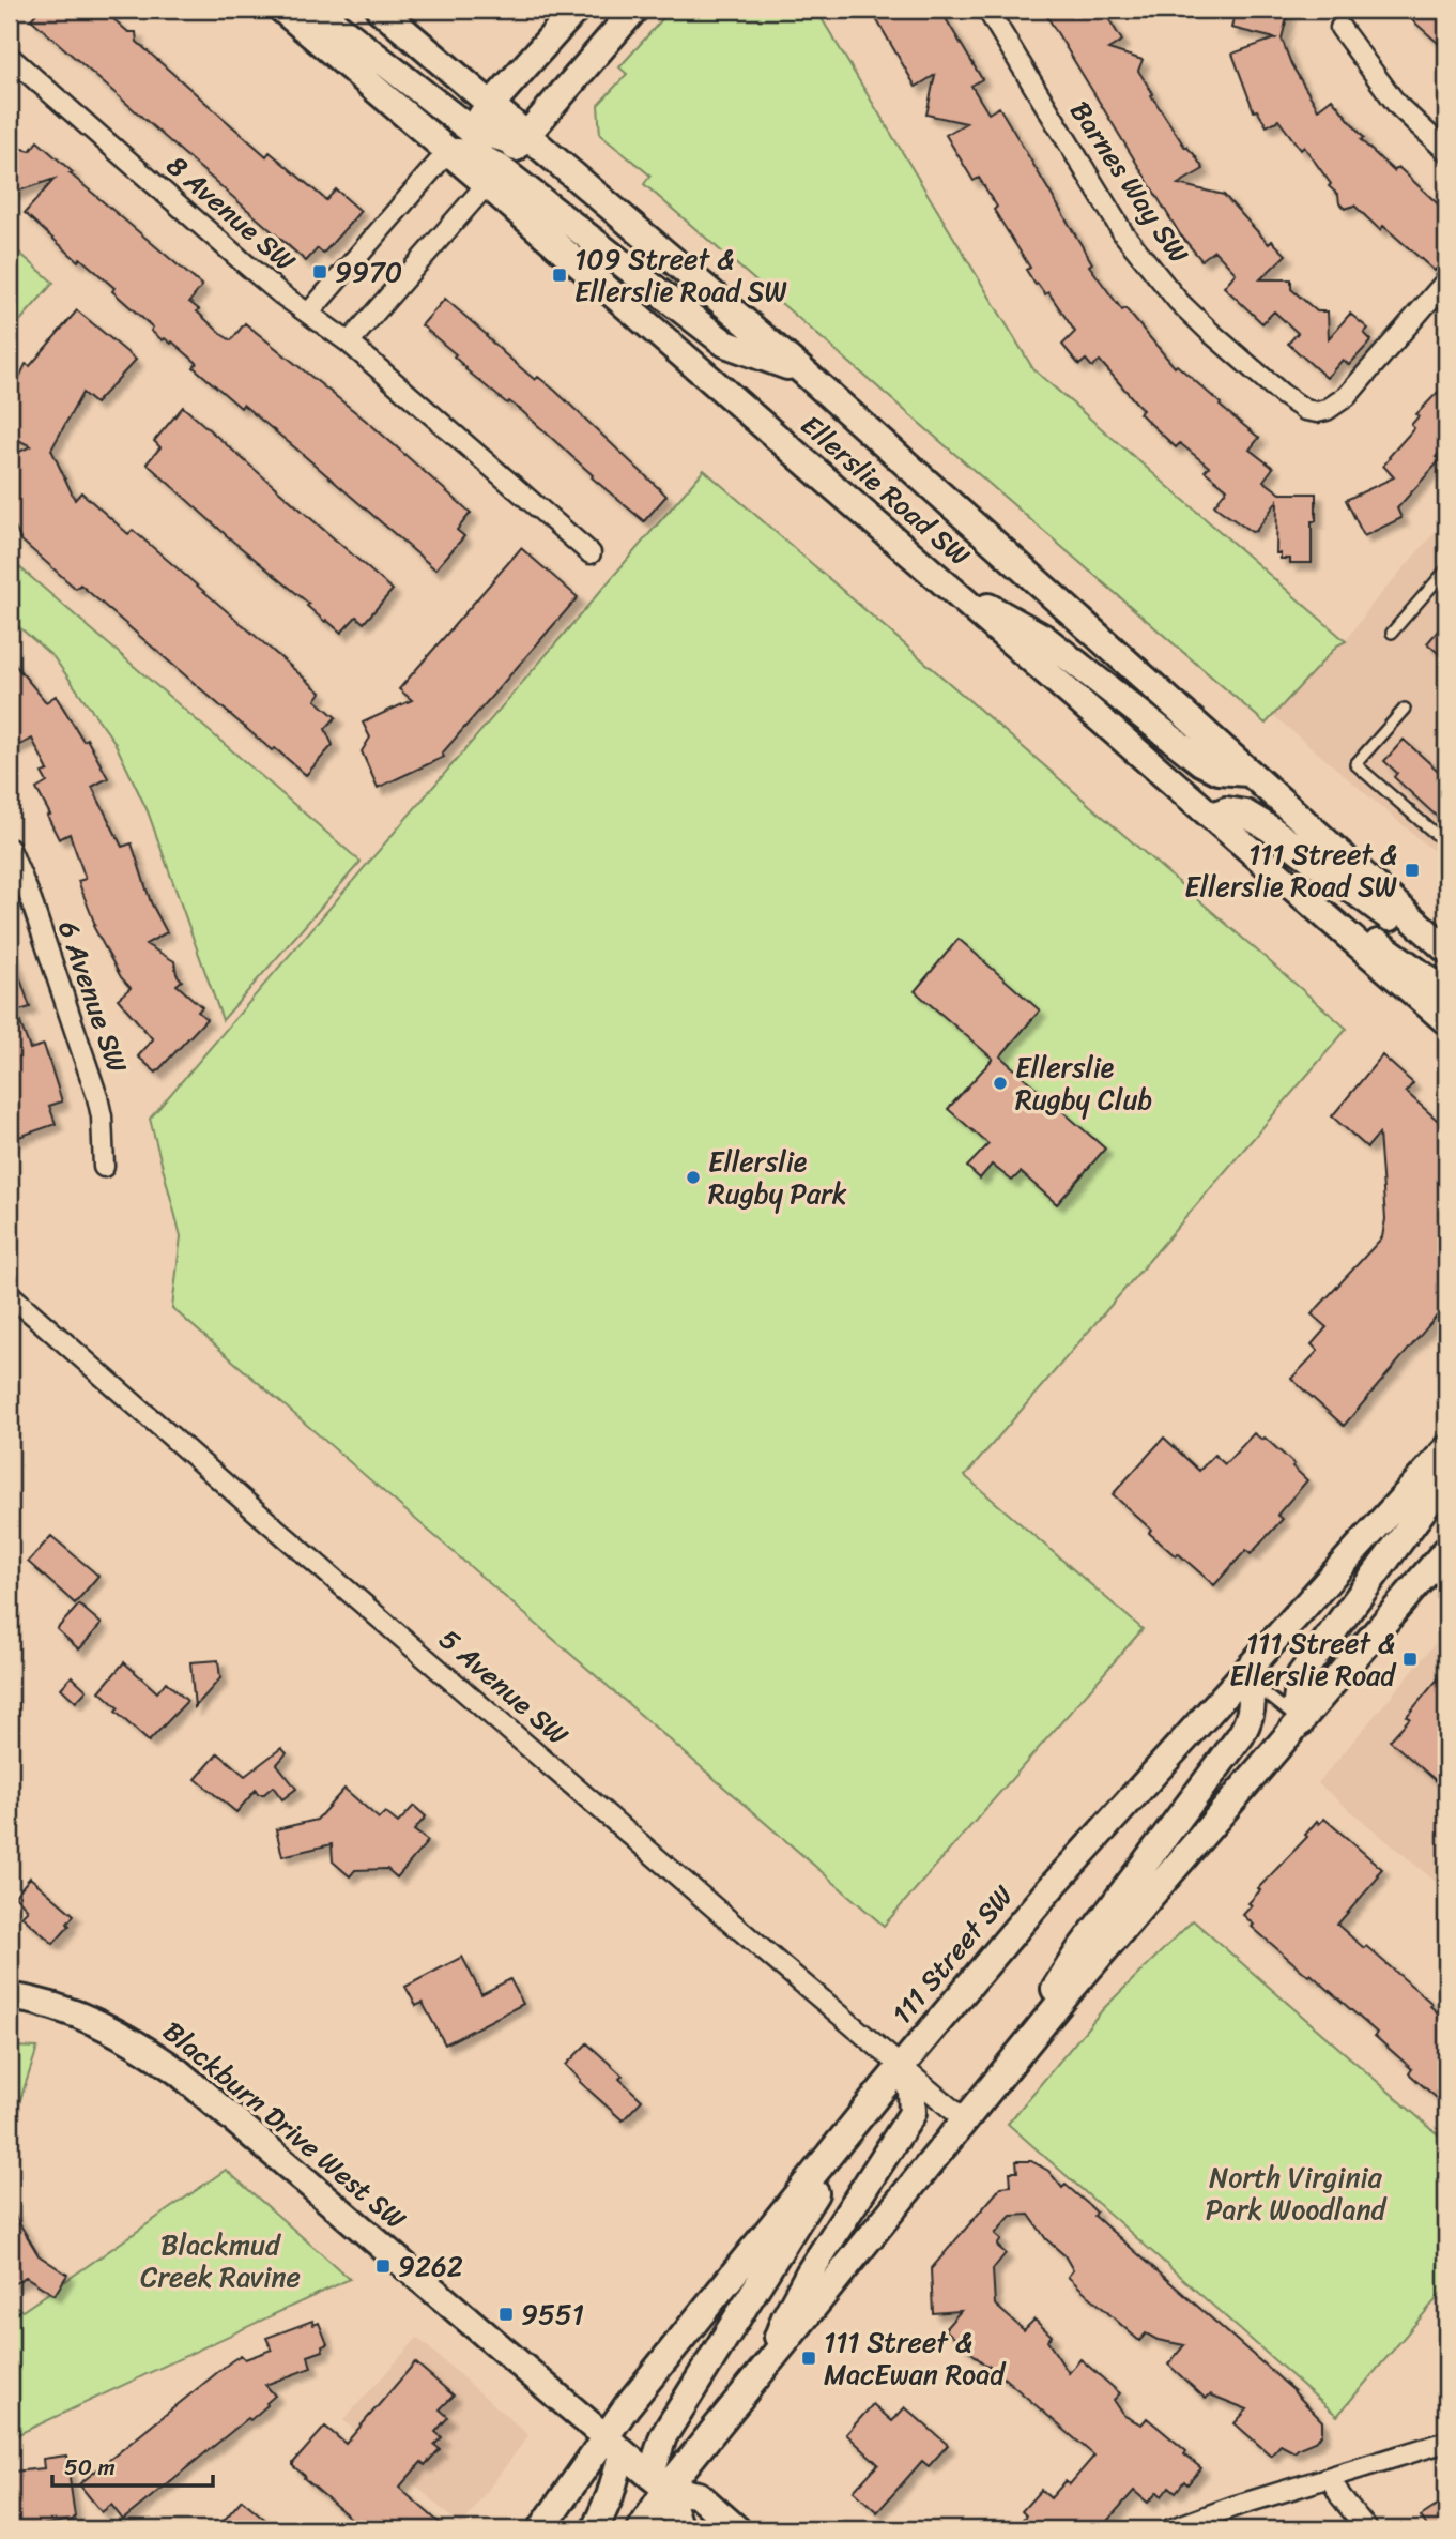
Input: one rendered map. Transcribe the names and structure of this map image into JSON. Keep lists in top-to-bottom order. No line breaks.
{"streets":{"main road":["Ellerslie Road SW","111 Street SW","Blackburn Drive West SW"],"street":["Barnes Way SW","8 Avenue SW","6 Avenue SW","5 Avenue SW"]},"crossings":[["5 Avenue SW","111 Street SW"],["111 Street SW","Blackburn Drive West SW"]],"parks":["North Virginia Park Woodland","Blackmud Creek Ravine"],"places":{"transit":["9970","109 Street & Ellerslie Road SW","111 Street & Ellerslie Road SW","111 Street & Ellerslie Road","9262","9551","111 Street & MacEwan Road"],"other":["Ellerslie Rugby Club","Ellerslie Rugby Park"]},"scale_bar":"50 m"}
